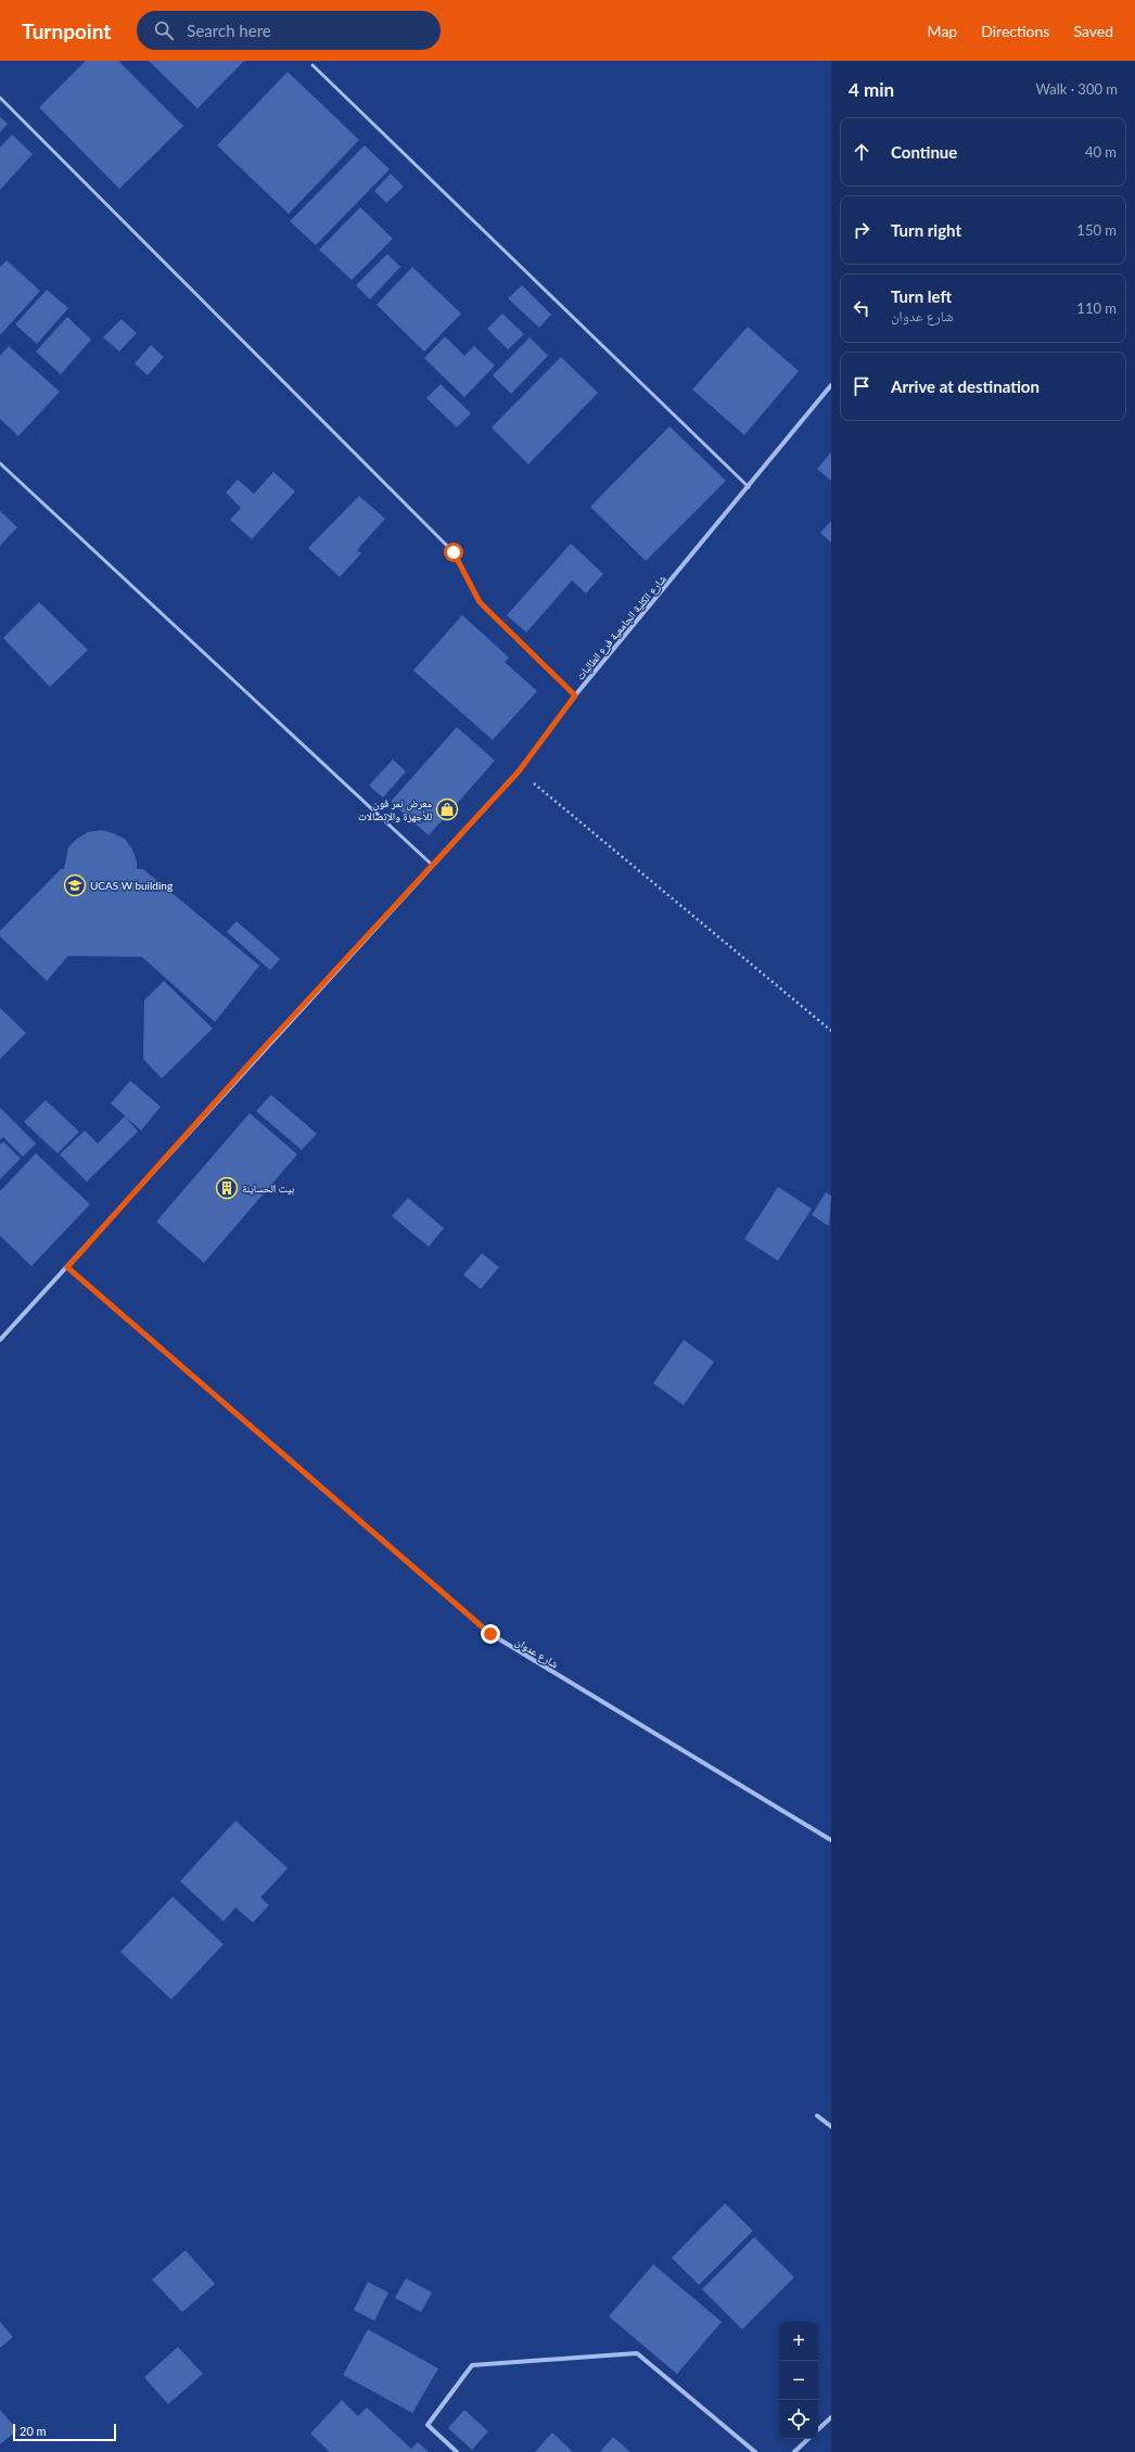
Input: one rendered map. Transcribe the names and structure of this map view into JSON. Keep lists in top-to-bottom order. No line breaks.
{"streets":{"street":["شارع الكلية الجامعية فرع الطالبات","شارع عدوان"]},"crossings":[["شارع الكلية الجامعية فرع الطالبات","شارع عدوان"]],"places":{"shop":["معرض نمر فون للأجهزة والإتصالات"],"school or university":["UCAS W building"],"building":["بيت الحساينة"]},"scale_bar":"20 m","page":{"header":"Turnpoint","search":"Search here","nav":["Map","Directions","Saved"],"heading":["4 min","Walk · 300 m"],"list":[["Continue","40 m"],["Turn right","150 m"],["Turn left","شارع عدوان","110 m"],"Arrive at destination"],"map_buttons":["+","−"],"scale":"20 m"}}
